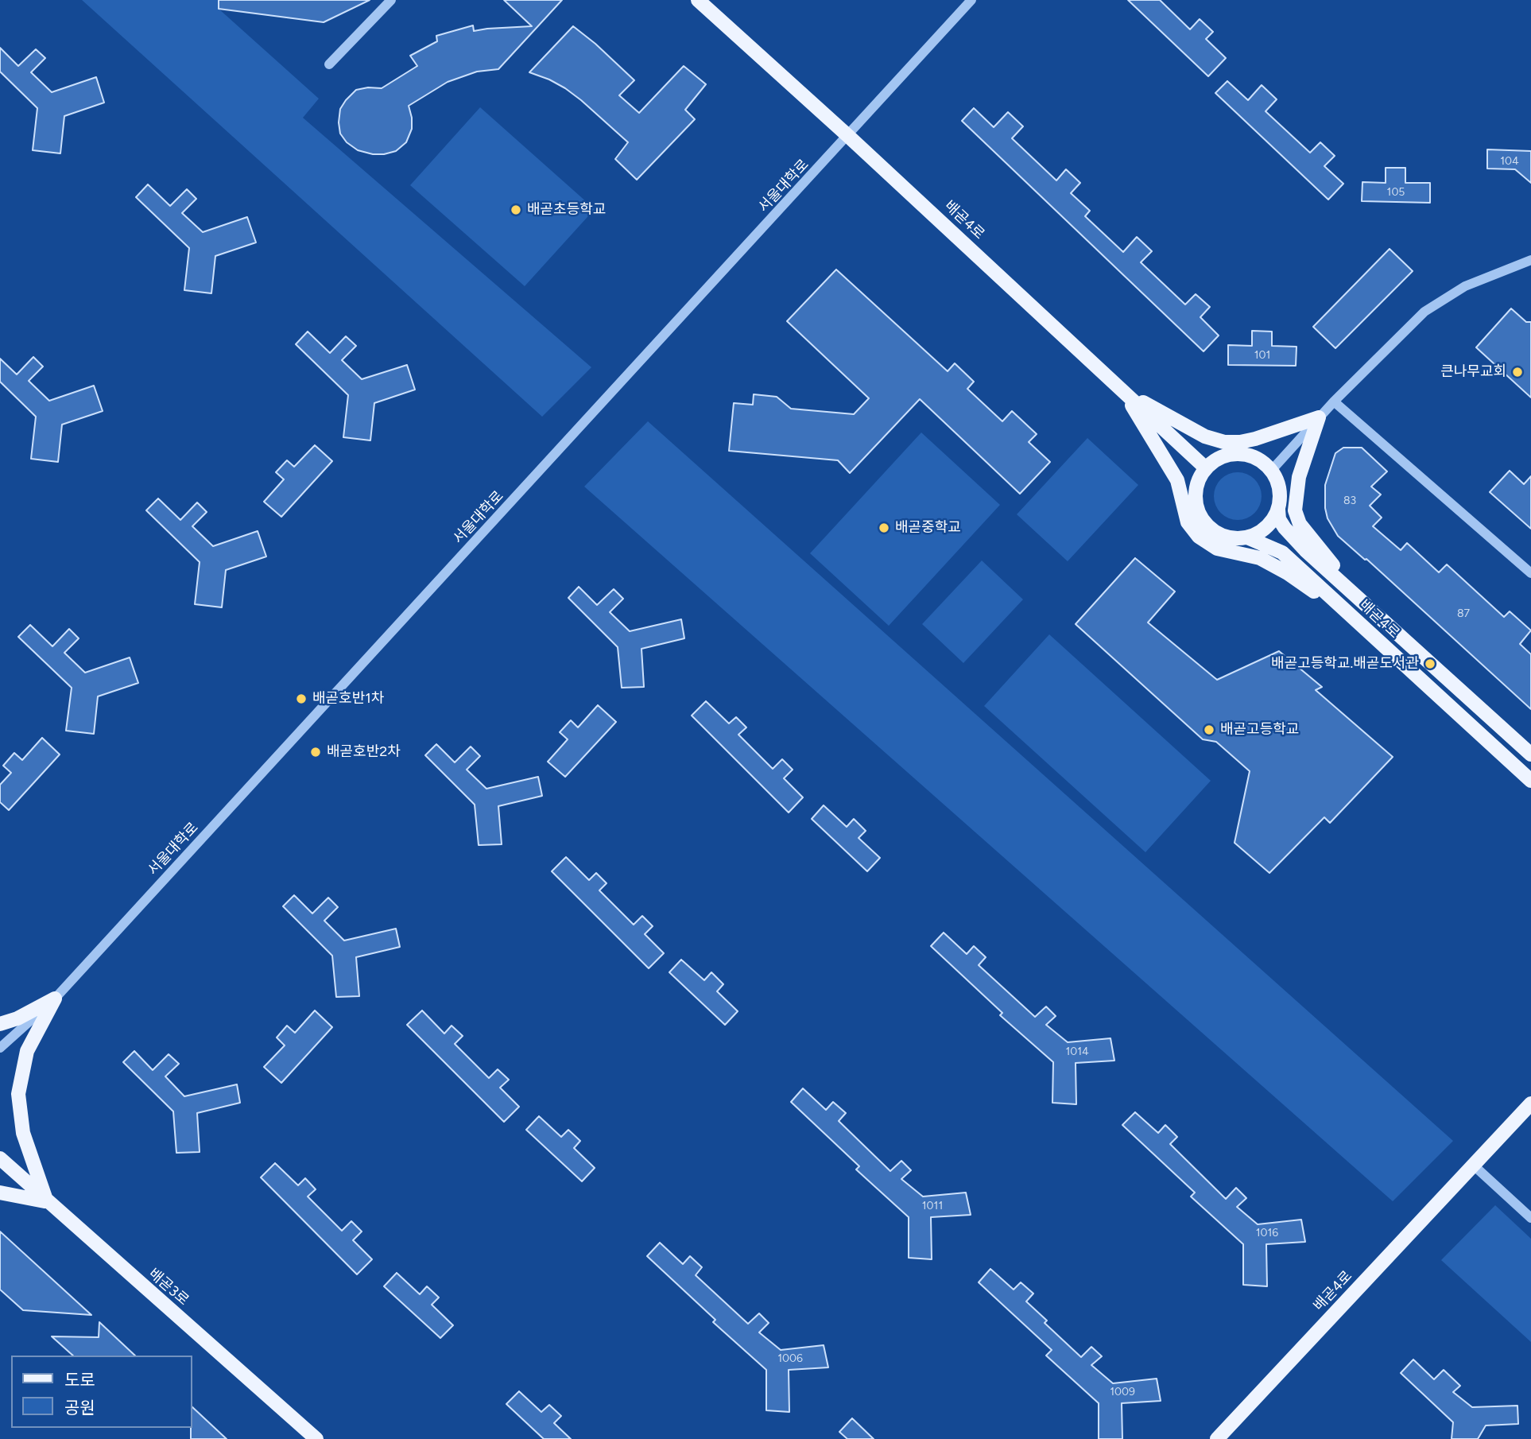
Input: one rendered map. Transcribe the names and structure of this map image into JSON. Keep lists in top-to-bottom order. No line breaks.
{"streets":{"main road":["배곧4로","배곧3로"],"street":["서울대학로"]},"crossings":[["서울대학로","배곧4로"]],"places":["배곧초등학교","큰나무교회","배곧중학교","배곧고등학교.배곧도서관","배곧호반1차","배곧고등학교","배곧호반2차"],"house_numbers":["104","105","101","83","87","1014","1011","1016","1006","1009"],"legend":["도로","공원"]}
